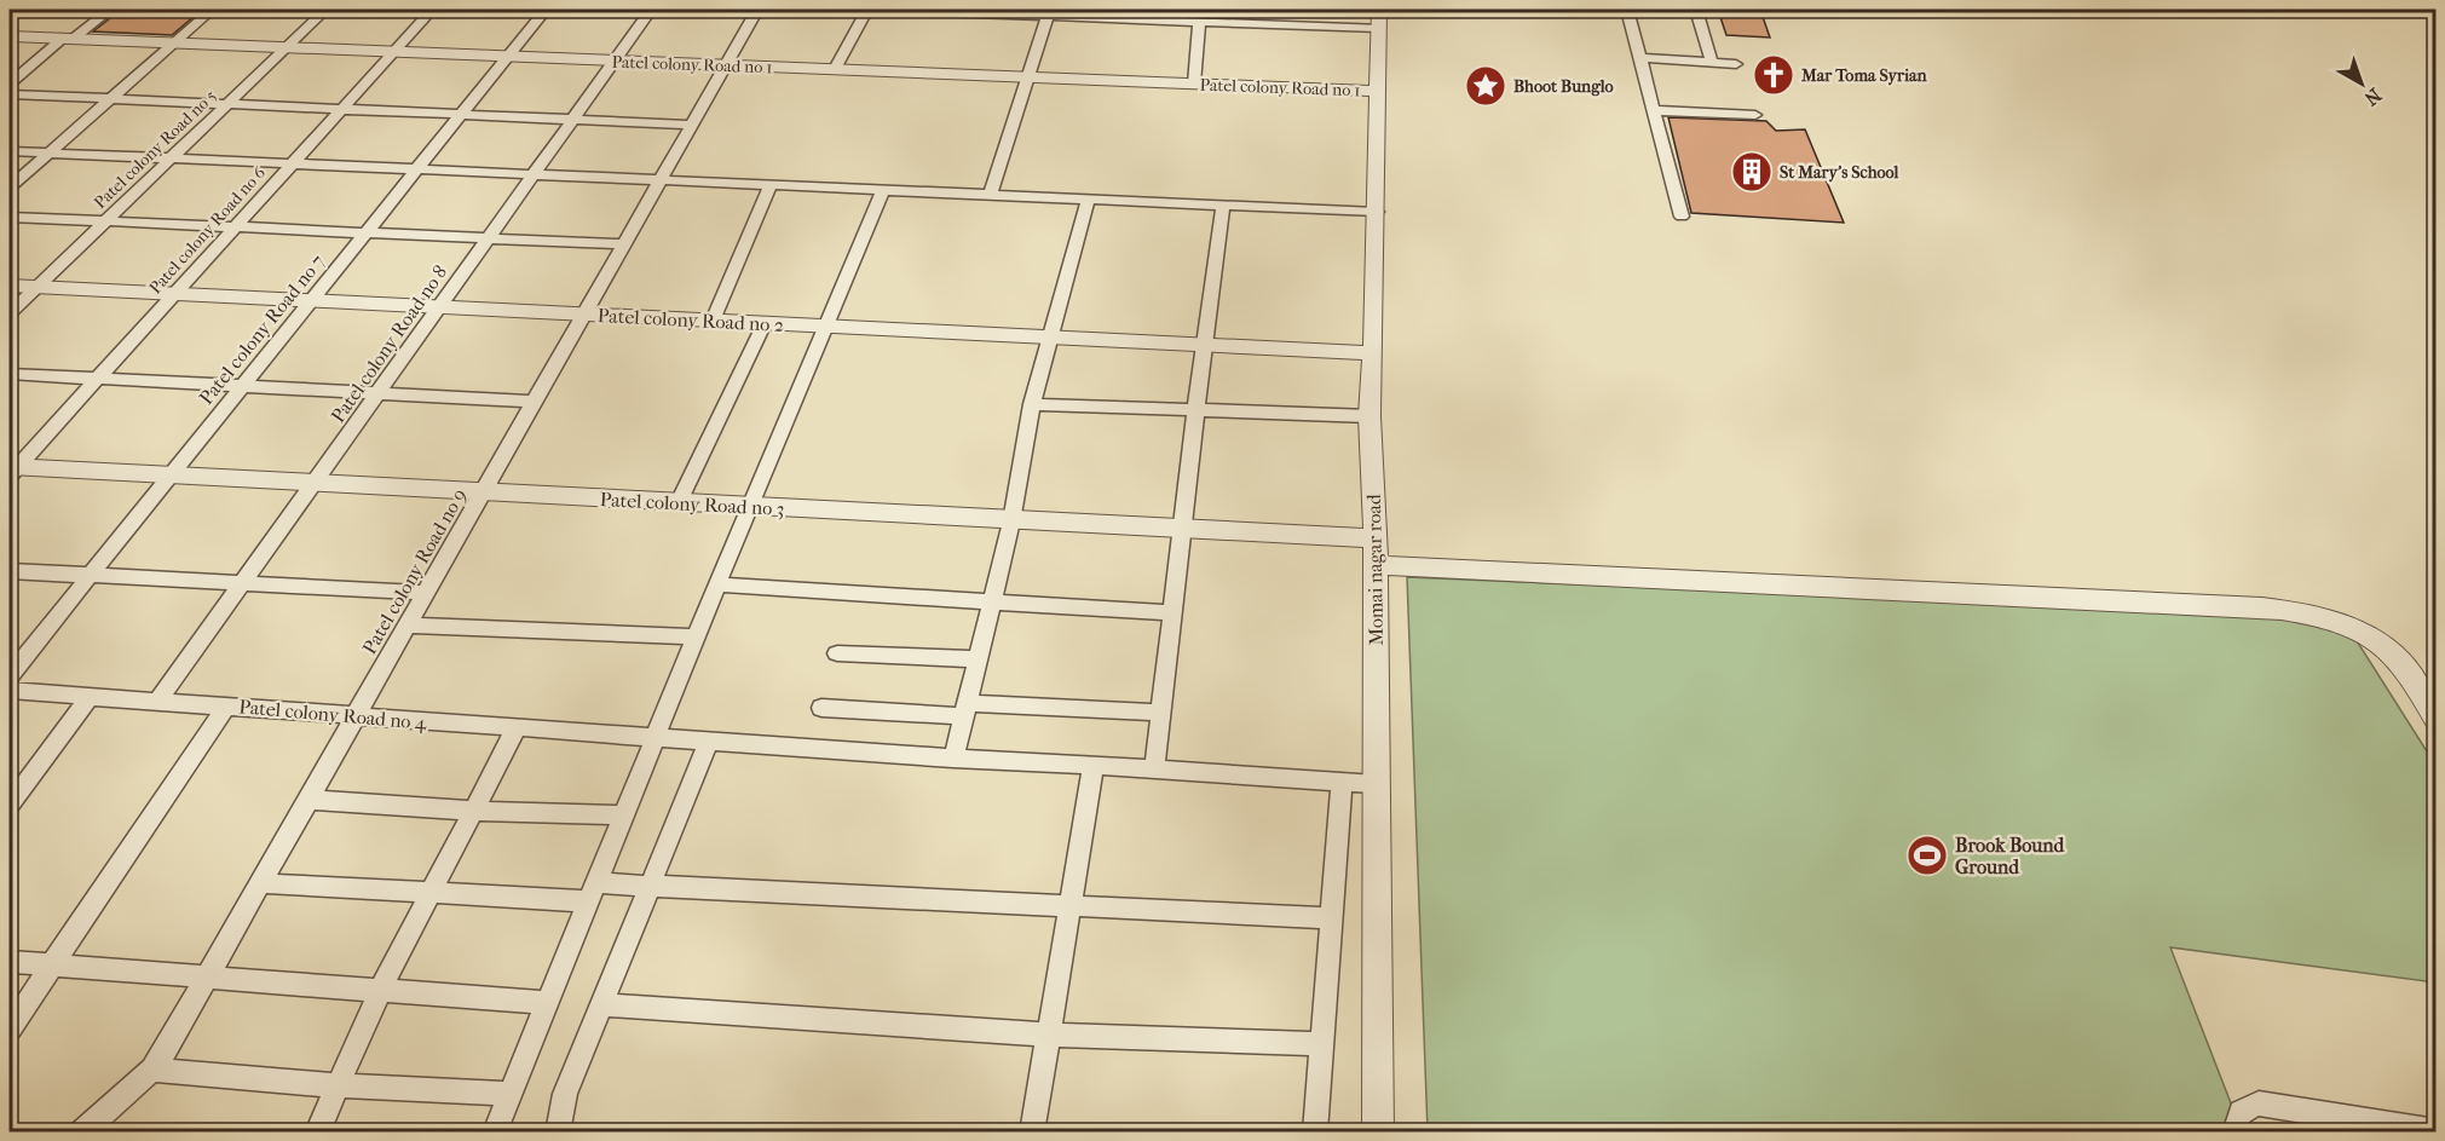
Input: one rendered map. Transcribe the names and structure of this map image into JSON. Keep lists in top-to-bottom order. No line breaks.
{"streets":{"street":["Patel colony Road no 1","Patel colony Road no 5","Patel colony Road no 6","Patel colony Road no 2","Patel colony Road no 7","Patel colony Road no 8","Patel colony Road no 3","Momai nagar road","Patel colony Road no 9","Patel colony Road no 4"]},"crossings":[["Patel colony Road no 1","Patel colony Road no 5"],["Patel colony Road no 1","Patel colony Road no 6"],["Patel colony Road no 1","Patel colony Road no 7"],["Patel colony Road no 1","Patel colony Road no 8"],["Patel colony Road no 1","Momai nagar road"],["Patel colony Road no 1","Patel colony Road no 9"],["Patel colony Road no 5","Patel colony Road no 2"],["Patel colony Road no 6","Patel colony Road no 2"],["Patel colony Road no 6","Patel colony Road no 3"],["Patel colony Road no 2","Patel colony Road no 7"],["Patel colony Road no 2","Patel colony Road no 8"],["Patel colony Road no 2","Momai nagar road"],["Patel colony Road no 2","Patel colony Road no 9"],["Patel colony Road no 7","Patel colony Road no 3"],["Patel colony Road no 8","Patel colony Road no 3"],["Patel colony Road no 8","Patel colony Road no 4"],["Patel colony Road no 3","Momai nagar road"],["Patel colony Road no 3","Patel colony Road no 9"],["Momai nagar road","Patel colony Road no 4"],["Patel colony Road no 9","Patel colony Road no 4"]],"places":{"church":["Mar Toma Syrian"],"place":["Bhoot Bunglo"],"building":["St Mary's School"],"sports":["Brook Bound Ground"]},"north":"bottom right"}
